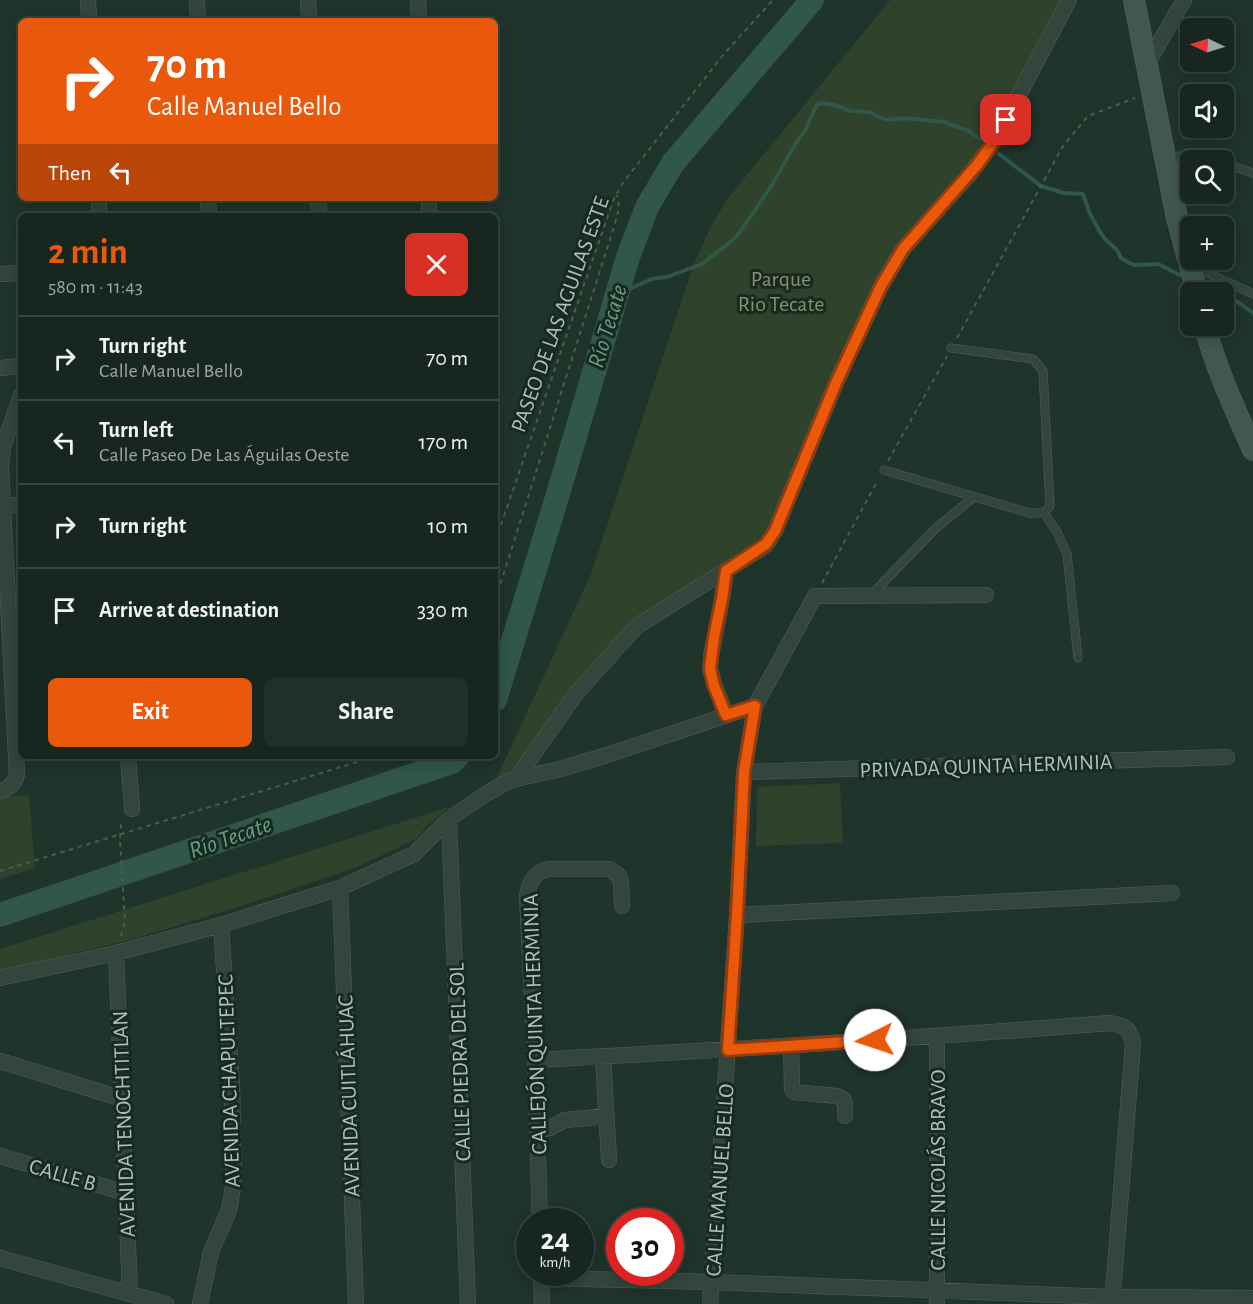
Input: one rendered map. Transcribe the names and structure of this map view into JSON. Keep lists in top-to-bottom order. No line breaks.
{"streets":{"street":["PRIVADA QUINTA HERMINIA","CALLEJÓN QUINTA HERMINIA","CALLE PIEDRA DEL SOL","AVENIDA CHAPULTEPEC","AVENIDA CUITLÁHUAC","AVENIDA TENOCHTITLAN","CALLE NICOLÁS BRAVO","CALLE B","CALLE MANUEL BELLO"],"path":["PASEO DE LAS AGUILAS ESTE"]},"crossings":[["PRIVADA QUINTA HERMINIA","CALLE MANUEL BELLO"],["AVENIDA TENOCHTITLAN","CALLE B"]],"water":["Río Tecate"],"parks":["Parque Rio Tecate"],"north":"left","page":{"map_buttons":["+","−"],"turn":["70 m","Calle Manuel Bello"],"then":"Then","heading":["2 min","580 m · 11:43"],"list":[{"name":"Turn right","note":"Calle Manuel Bello","value":"70 m"},{"name":"Turn left","note":"Calle Paseo De Las Águilas Oeste","value":"170 m"},{"name":"Turn right","value":"10 m"},{"name":"Arrive at destination","value":"330 m"}],"buttons":["Exit","Share"],"speed":"24 km/h","limit":"30"}}
